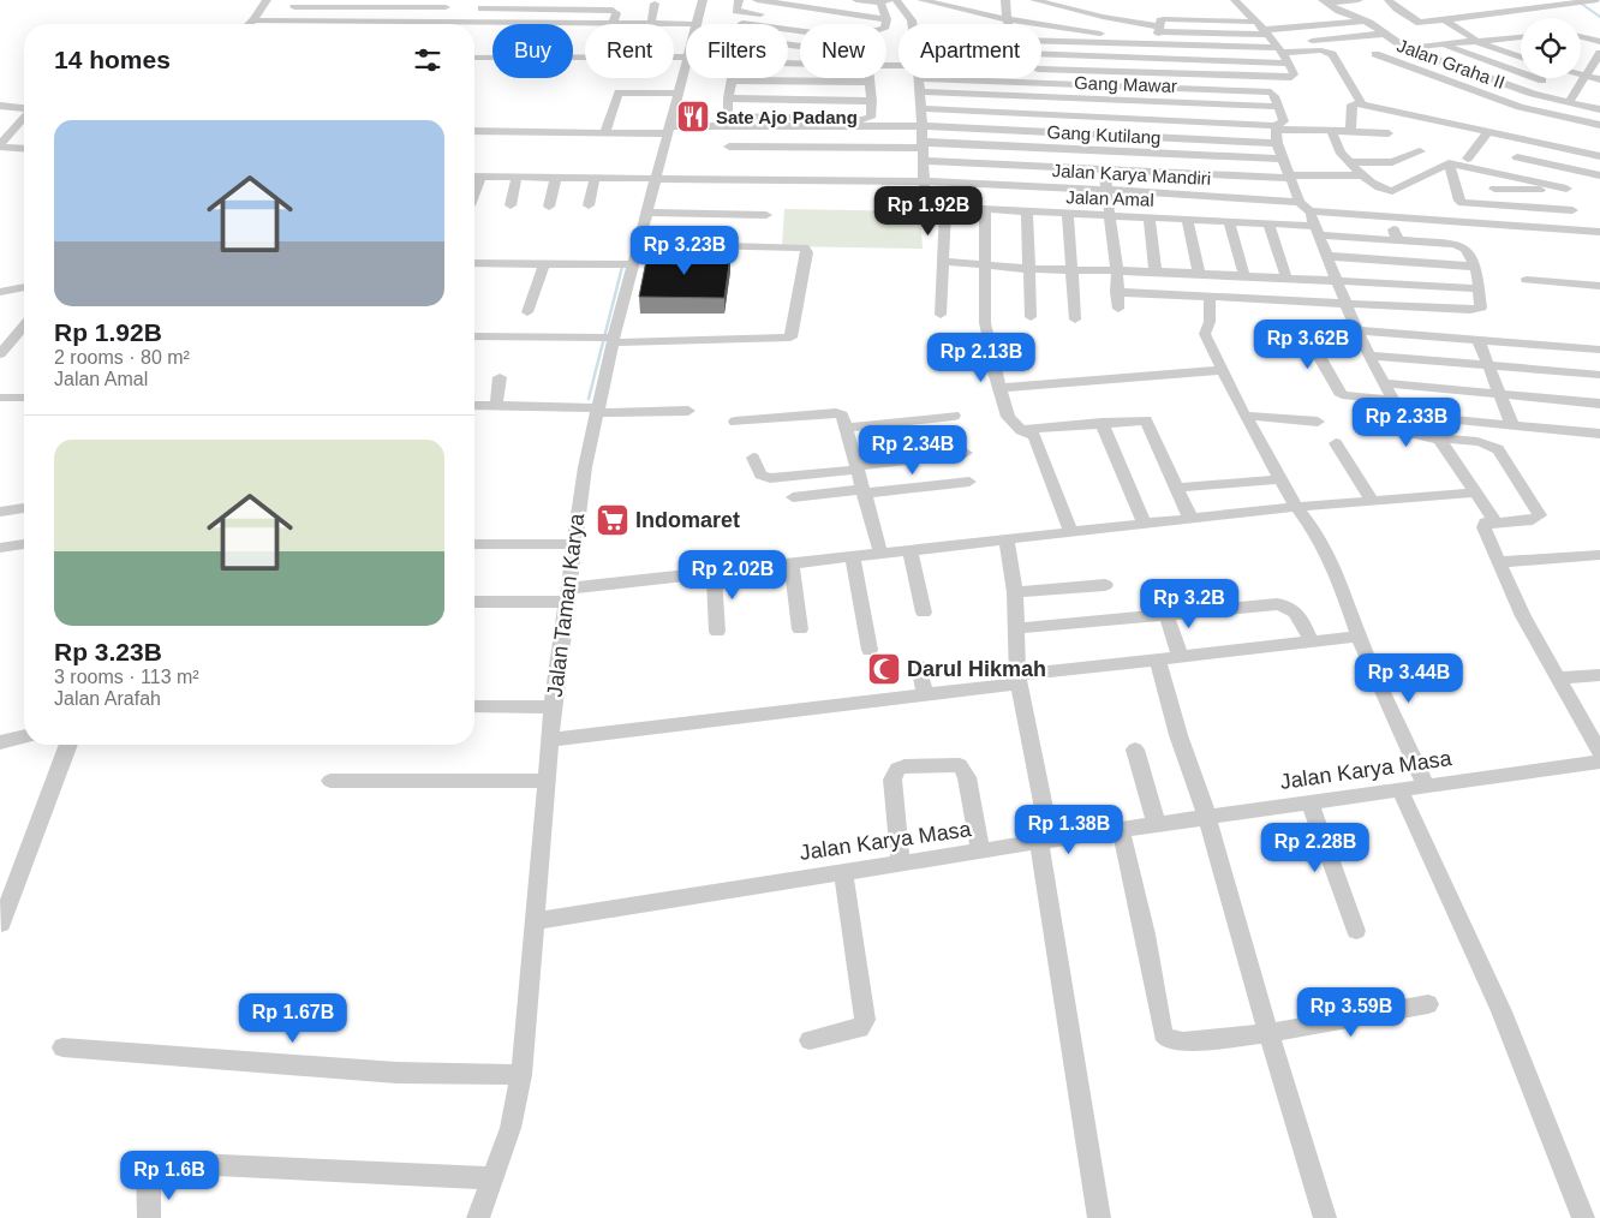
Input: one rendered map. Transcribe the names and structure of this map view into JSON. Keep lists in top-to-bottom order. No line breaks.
{"streets":{"street":["Jalan Graha II","Gang Mawar","Gang Kutilang","Jalan Karya Mandiri","Jalan Amal","Jalan Taman Karya","Jalan Karya Masa"]},"crossings":[["Jalan Karya Mandiri","Jalan Taman Karya"],["Jalan Taman Karya","Jalan Karya Masa"]],"places":{"restaurant":["Sate Ajo Padang"],"supermarket":["Indomaret"],"mosque":["Darul Hikmah"]},"page":{"chip":["Buy","Rent","Filters","New","Apartment"],"heading":"14 homes","list":[{"name":"Rp 1.92B","note":"2 rooms · 80 m² · Jalan Amal"},{"name":"Rp 3.23B","note":"3 rooms · 113 m² · Jalan Arafah"}],"price":["Rp 1.92B","Rp 3.23B","Rp 3.62B","Rp 2.13B","Rp 2.33B","Rp 2.34B","Rp 2.02B","Rp 3.2B","Rp 3.44B","Rp 1.38B","Rp 2.28B","Rp 3.59B","Rp 1.67B","Rp 1.6B"]}}
